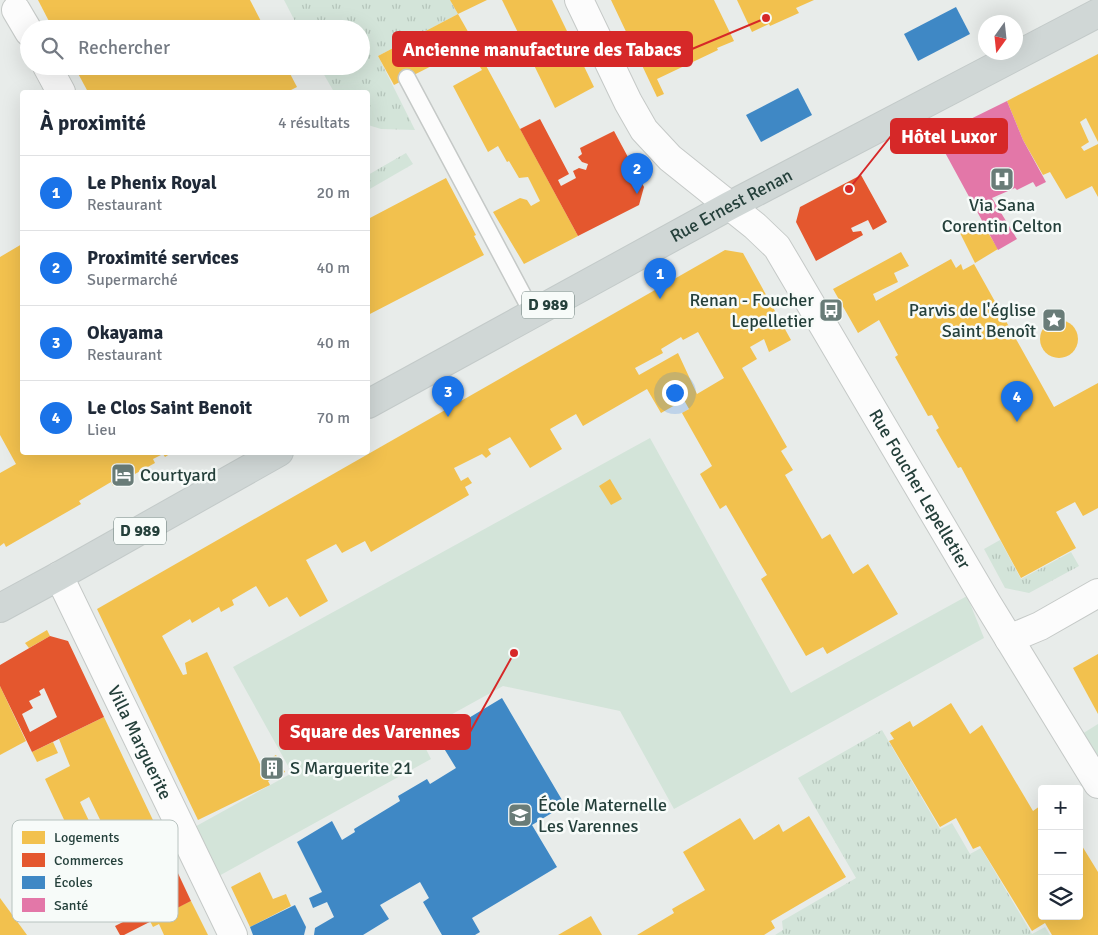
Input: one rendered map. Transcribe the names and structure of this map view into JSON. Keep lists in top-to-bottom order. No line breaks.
{"streets":{"main road":["Rue Ernest Renan","D 989"],"street":["Rue Foucher Lepelletier","Villa Marguerite"]},"crossings":[["Rue Ernest Renan","Rue Foucher Lepelletier"],["D 989","Villa Marguerite"]],"places":{"other":["Ancienne manufacture des Tabacs","Hôtel Luxor","Square des Varennes"],"hospital":["Via Sana Corentin Celton"],"bus stop":["Renan - Foucher Lepelletier"],"place":["Parvis de l'église Saint Benoît"],"hotel":["Courtyard"],"building":["S Marguerite 21"],"school or university":["École Maternelle Les Varennes"]},"legend":["Logements","Commerces","Écoles","Santé"],"north":"bottom","page":{"search":"Rechercher","heading":["À proximité","4 résultats"],"pins":["2","1","3","4"],"list":[{"mark":"1","name":"Le Phenix Royal","note":"Restaurant","value":"20 m"},{"mark":"2","name":"Proximité services","note":"Supermarché","value":"40 m"},{"mark":"3","name":"Okayama","note":"Restaurant","value":"40 m"},{"mark":"4","name":"Le Clos Saint Benoit","note":"Lieu","value":"70 m"}],"map_buttons":["+","−"]}}
